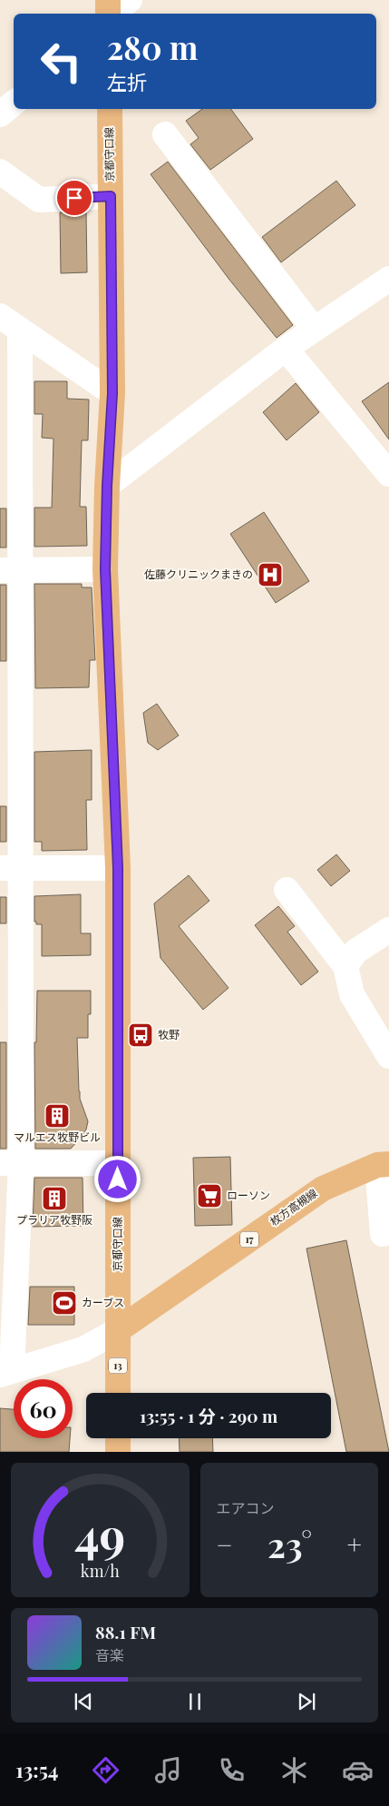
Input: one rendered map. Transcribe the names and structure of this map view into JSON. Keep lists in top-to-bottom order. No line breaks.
{"streets":{"main road":["京都守口線","枚方高槻線","17","13"]},"crossings":[["京都守口線","枚方高槻線"]],"places":{"hospital":["佐藤クリニックまきの"],"bus stop":["牧野"],"building":["マルエス牧野ビル","プラリア牧野阪"],"supermarket":["ローソン"],"sports":["カーブス"]},"page":{"turn":["280 m","左折"],"limit":"60","trip":"13:55 · 1 分 · 290 m","tile":"エアコン","heat":["−","23°","+"],"song":["88.1 FM","音楽"],"tabs":"13:54","gauge":["49","km/h"]}}
